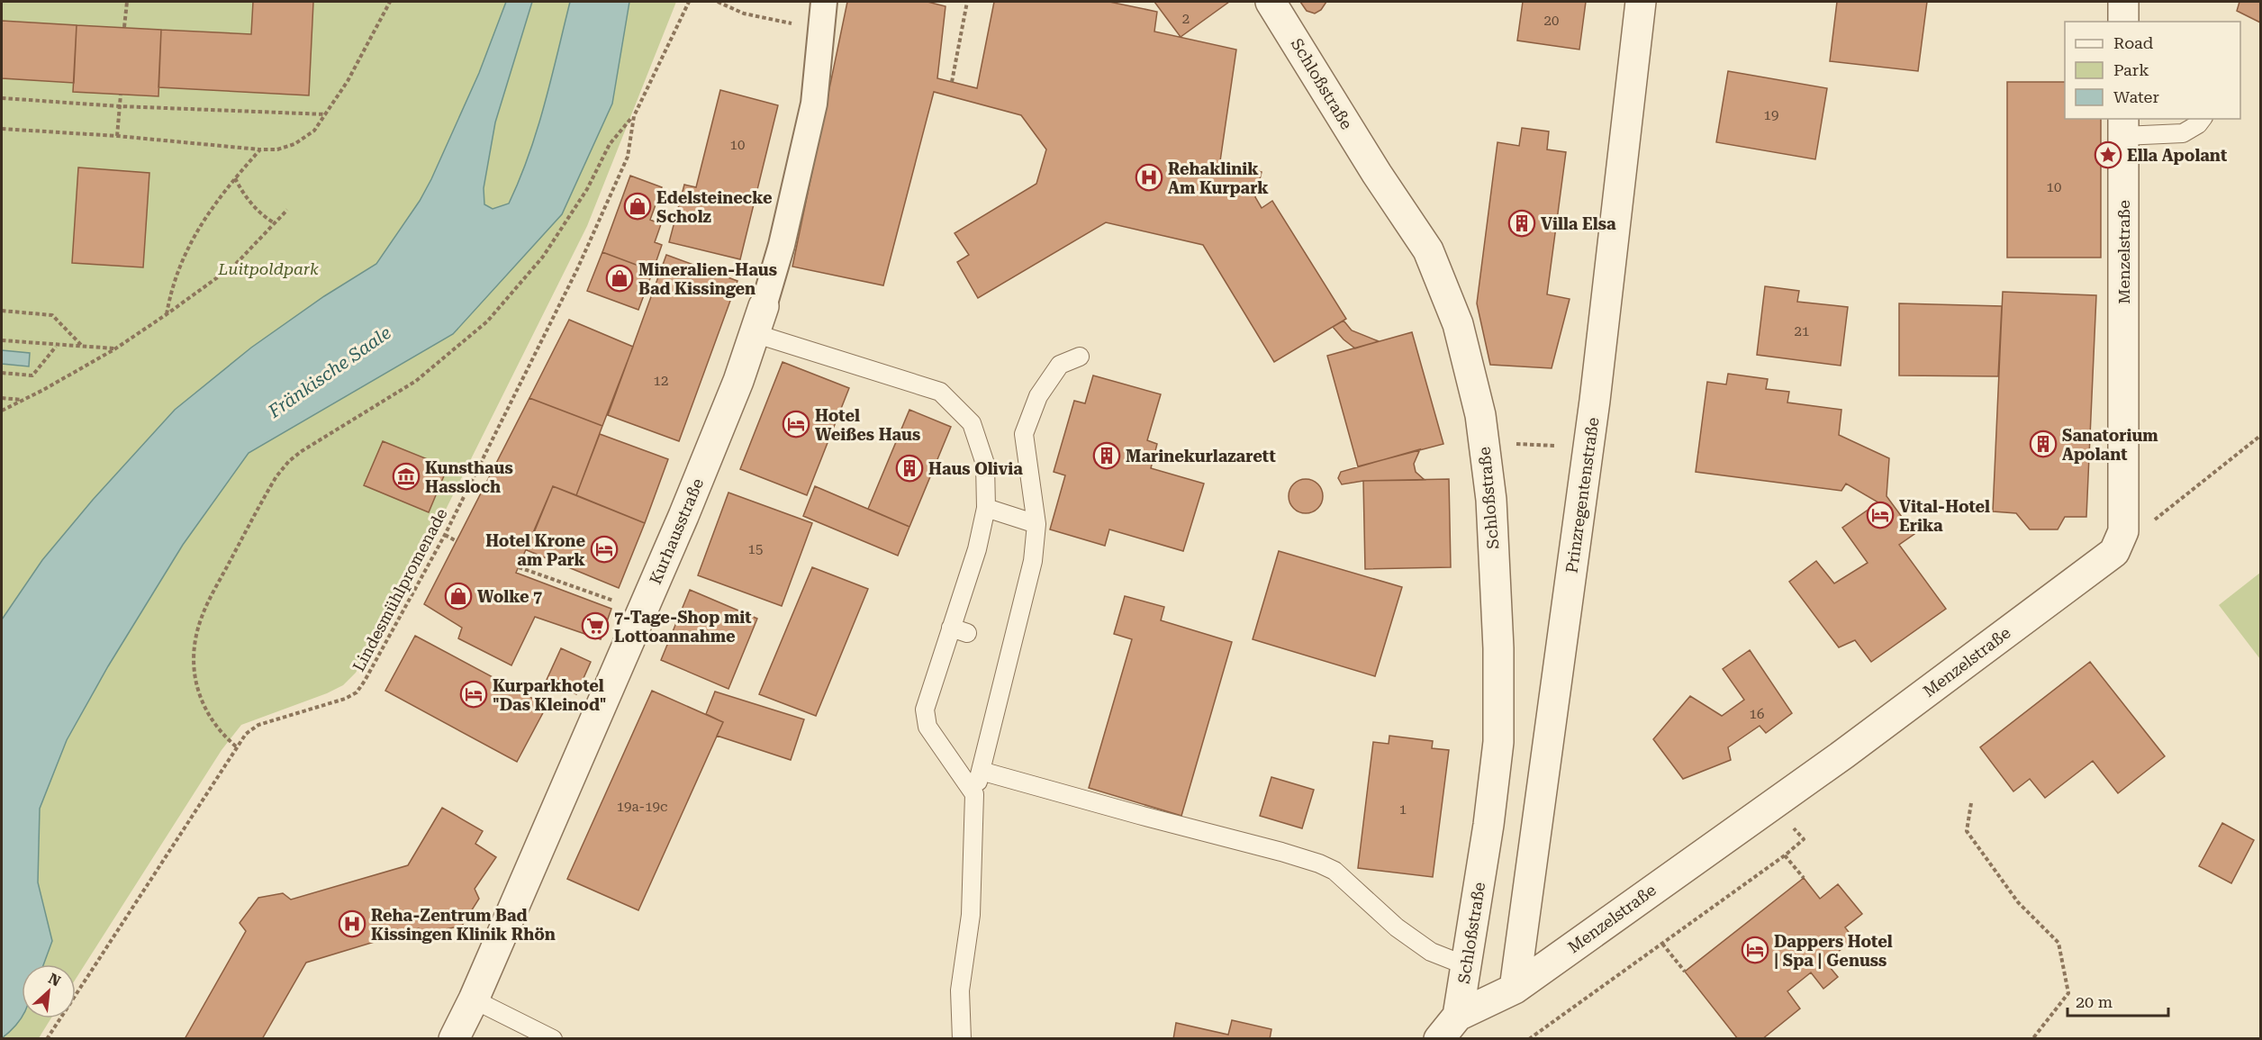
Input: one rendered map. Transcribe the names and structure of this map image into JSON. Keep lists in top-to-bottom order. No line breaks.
{"streets":{"street":["Schloßstraße","Menzelstraße","Prinzregentenstraße","Kurhausstraße"],"path":["Lindesmühlpromenade"]},"crossings":[["Schloßstraße","Menzelstraße"],["Menzelstraße","Prinzregentenstraße"]],"water":["Fränkische Saale"],"parks":["Luitpoldpark"],"places":{"place":["Ella Apolant"],"hospital":["Rehaklinik Am Kurpark","Reha-Zentrum Bad Kissingen Klinik Rhön"],"shop":["Edelsteinecke Scholz","Mineralien-Haus Bad Kissingen","Wolke 7"],"building":["Villa Elsa","Sanatorium Apolant","Marinekurlazarett","Haus Olivia"],"hotel":["Hotel Weißes Haus","Vital-Hotel Erika","Hotel Krone am Park","Kurparkhotel \"Das Kleinod\"","Dappers Hotel | Spa | Genuss"],"museum":["Kunsthaus Hassloch"],"supermarket":["7-Tage-Shop mit Lottoannahme"]},"house_numbers":["2","20","19","10","10","21","12","15","16","19a-19c","1"],"legend":["Road","Park","Water"],"scale_bar":"20 m","north":"top right"}
